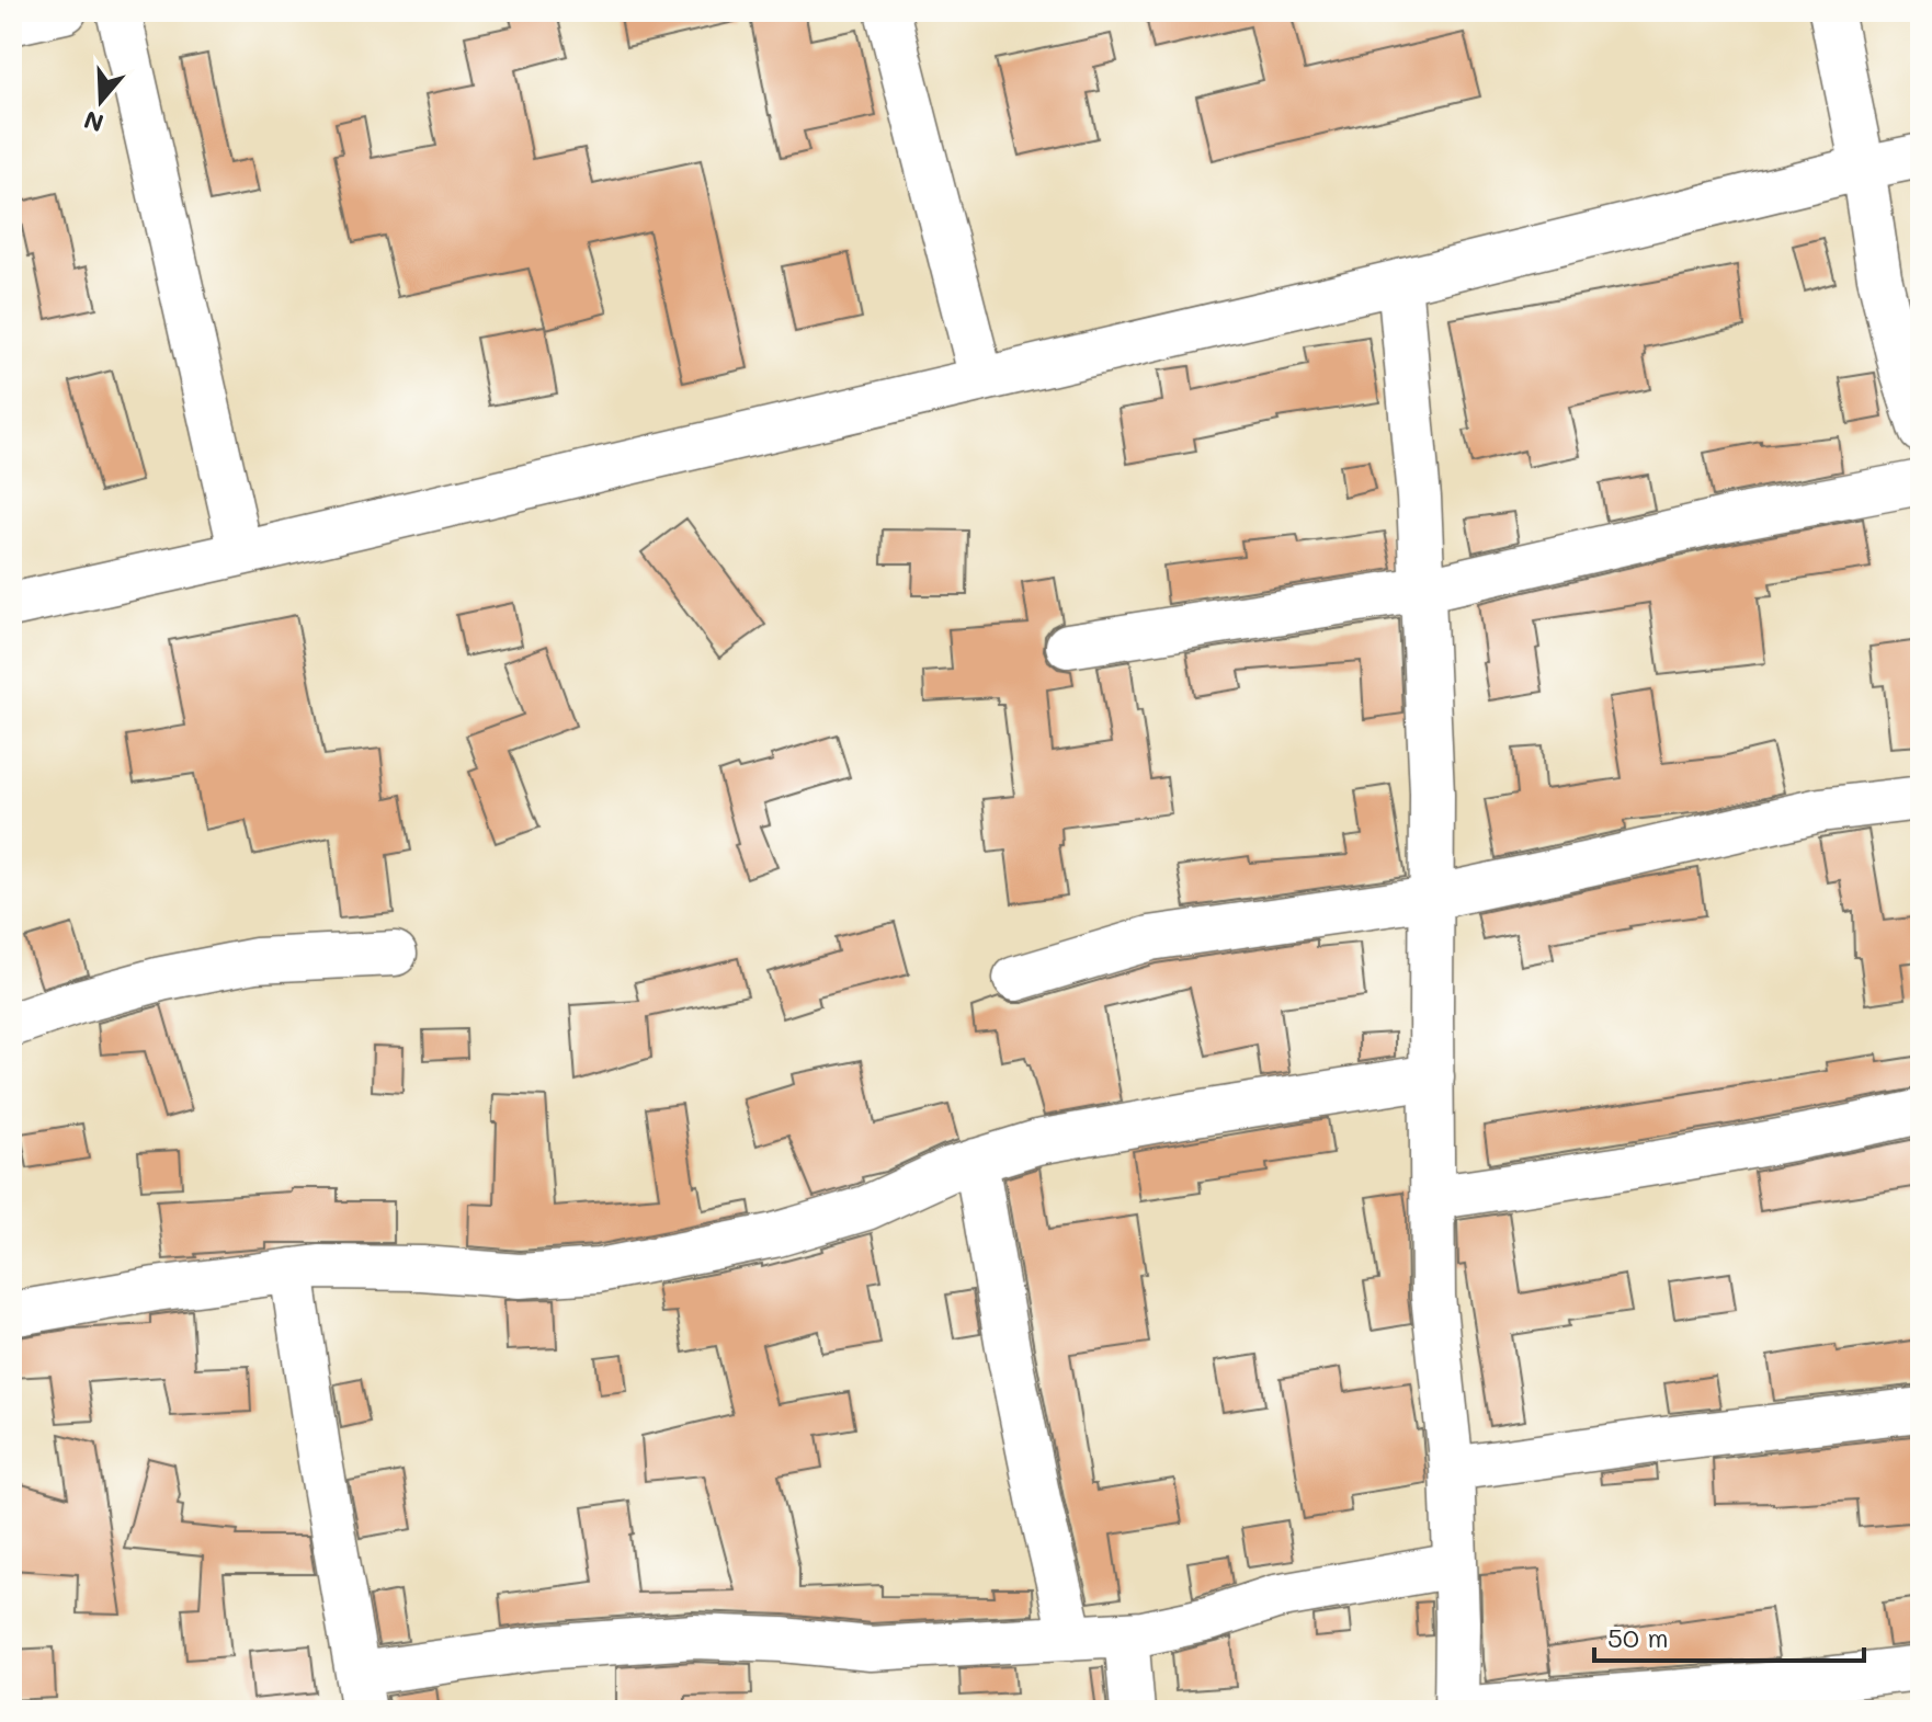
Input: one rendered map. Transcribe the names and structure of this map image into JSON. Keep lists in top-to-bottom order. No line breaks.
{"scale_bar":"50 m","north":"bottom"}
